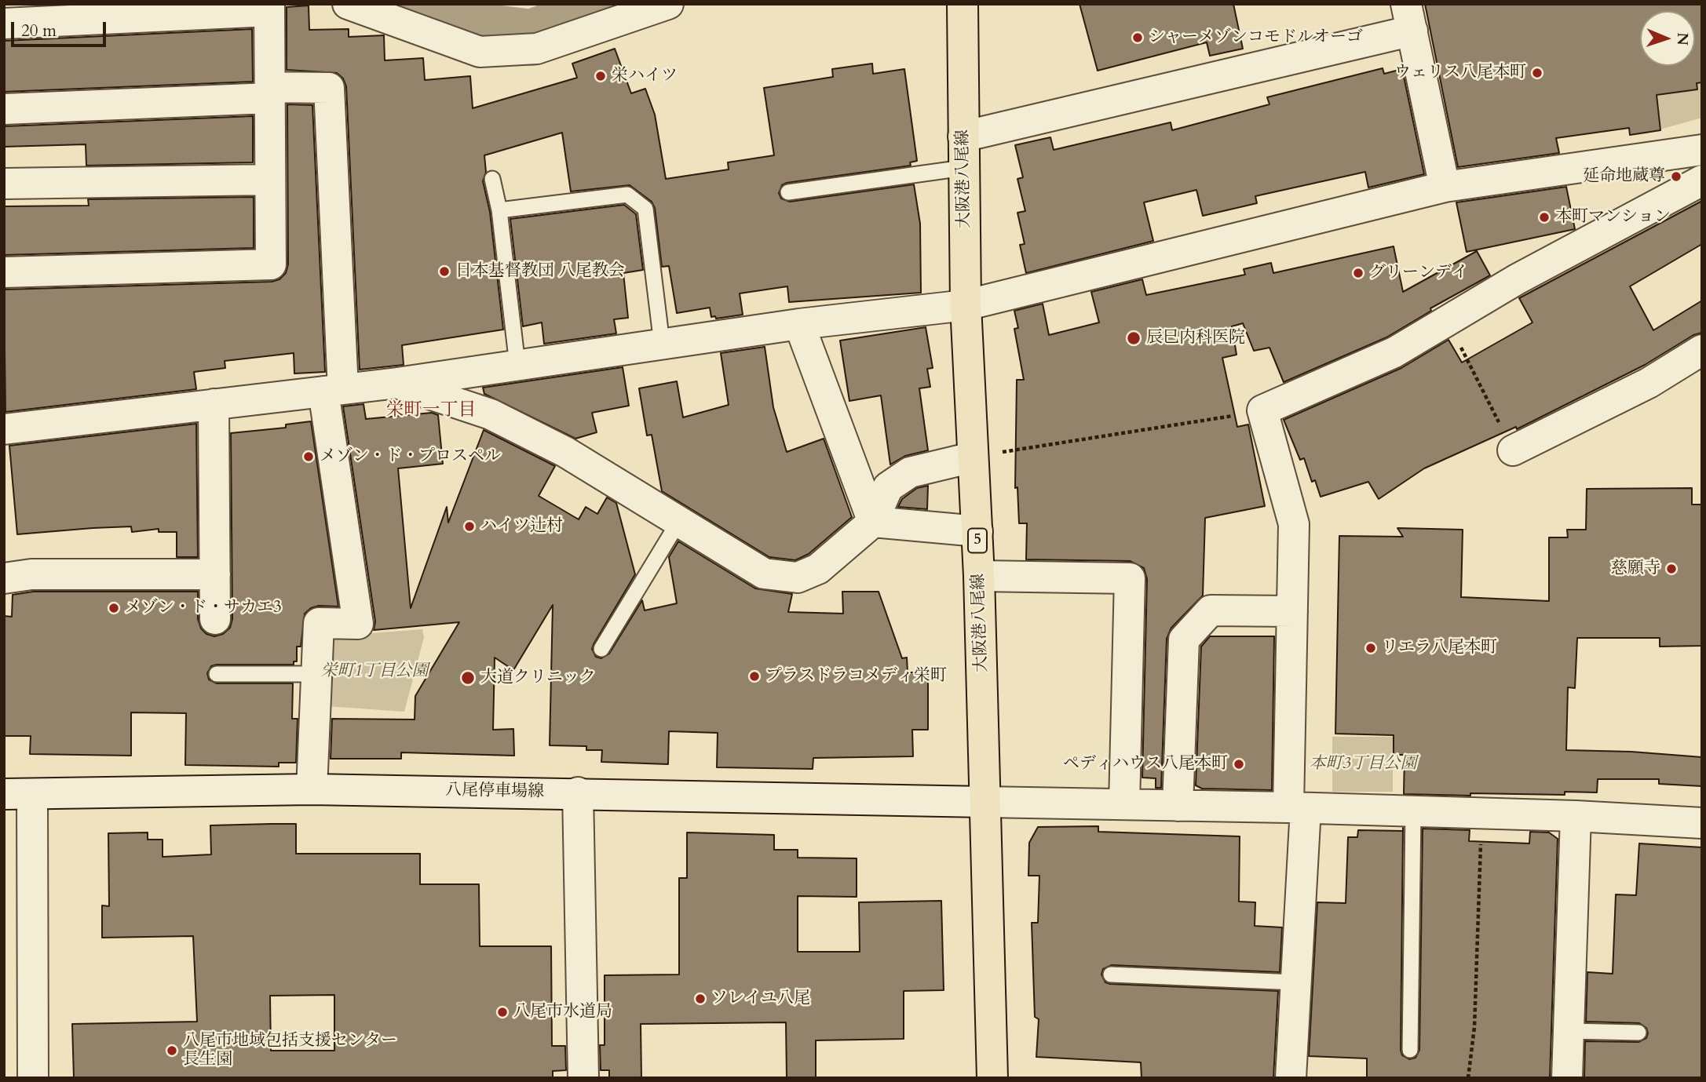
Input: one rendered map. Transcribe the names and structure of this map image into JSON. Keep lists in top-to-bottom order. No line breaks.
{"streets":{"main road":["大阪港八尾線","5"],"street":["八尾停車場線"]},"crossings":[["大阪港八尾線","八尾停車場線"]],"districts":["栄町一丁目"],"parks":["栄町1丁目公園","本町3丁目公園"],"places":["シャーメゾンコモドルオーゴ","ウェリス八尾本町","栄ハイツ","延命地蔵尊","本町マンション","日本基督教団 八尾教会","グリーンデイ","辰巳内科医院","メゾン・ド・プロスペル","ハイツ辻村","慈願寺","メゾン・ド・サカエ3","リエラ八尾本町","プラスドラコメディ栄町","大道クリニック","ペディハウス八尾本町","ソレイユ八尾","八尾市水道局","八尾市地域包括支援センター 長生園"],"scale_bar":"20 m","north":"right"}
